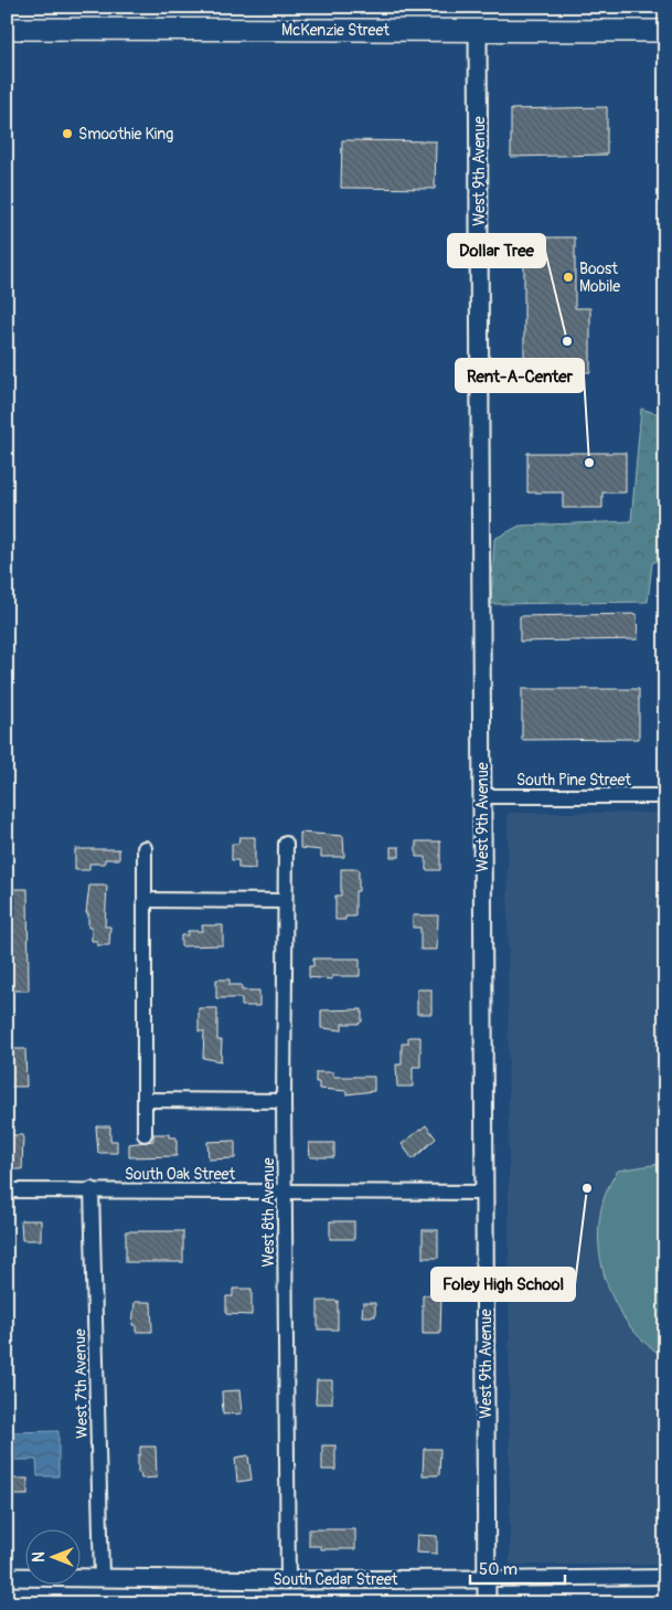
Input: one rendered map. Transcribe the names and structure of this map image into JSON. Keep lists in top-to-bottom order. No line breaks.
{"streets":{"main road":["McKenzie Street"],"street":["West 9th Avenue","South Pine Street","South Oak Street","West 8th Avenue","West 7th Avenue","South Cedar Street"]},"crossings":[["McKenzie Street","West 9th Avenue"],["West 9th Avenue","South Pine Street"],["West 9th Avenue","South Oak Street"],["West 9th Avenue","South Cedar Street"],["South Oak Street","West 8th Avenue"],["South Oak Street","West 7th Avenue"],["West 8th Avenue","South Cedar Street"],["West 7th Avenue","South Cedar Street"]],"places":["Smoothie King","Boost Mobile","Dollar Tree","Rent-A-Center","Foley High School"],"scale_bar":"50 m","north":"left"}
